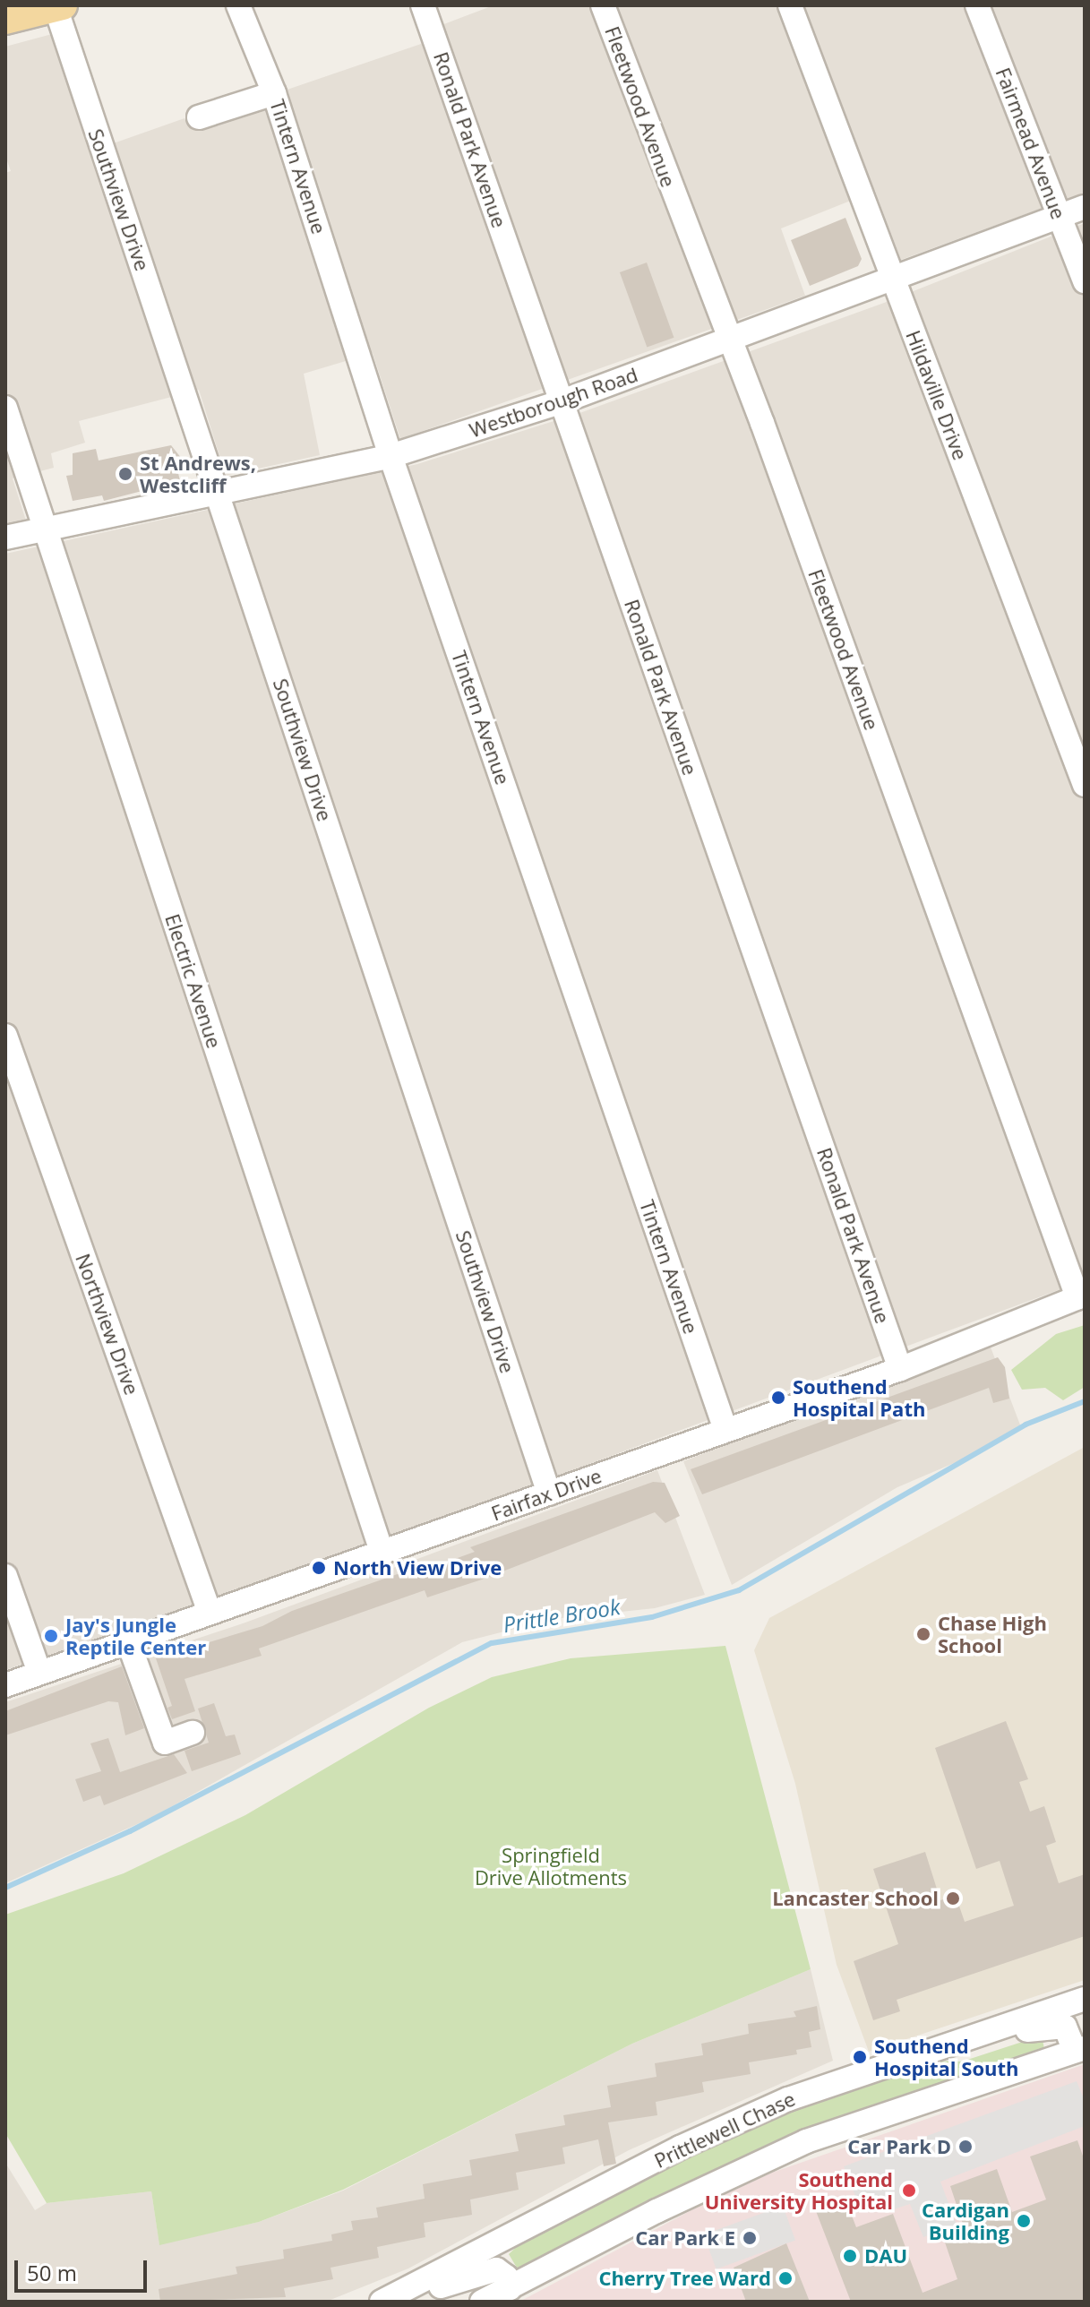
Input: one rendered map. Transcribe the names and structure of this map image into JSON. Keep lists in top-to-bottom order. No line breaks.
{"streets":{"street":["Fleetwood Avenue","Ronald Park Avenue","Fairmead Avenue","Tintern Avenue","Southview Drive","Hildaville Drive","Westborough Road","Electric Avenue","Northview Drive","Fairfax Drive","Prittlewell Chase"]},"crossings":[["Fleetwood Avenue","Westborough Road"],["Fleetwood Avenue","Fairfax Drive"],["Ronald Park Avenue","Westborough Road"],["Ronald Park Avenue","Fairfax Drive"],["Fairmead Avenue","Westborough Road"],["Tintern Avenue","Westborough Road"],["Tintern Avenue","Fairfax Drive"],["Southview Drive","Westborough Road"],["Southview Drive","Fairfax Drive"],["Hildaville Drive","Westborough Road"],["Westborough Road","Electric Avenue"],["Electric Avenue","Fairfax Drive"],["Northview Drive","Fairfax Drive"]],"water":["Prittle Brook"],"parks":["Springfield Drive Allotments"],"places":["St Andrews, Westcliff","Southend Hospital Path","North View Drive","Chase High School","Jay's Jungle Reptile Center","Lancaster School","Southend Hospital South","Car Park D","Southend University Hospital","Cardigan Building","Car Park E","DAU","Cherry Tree Ward"],"scale_bar":"50 m"}
